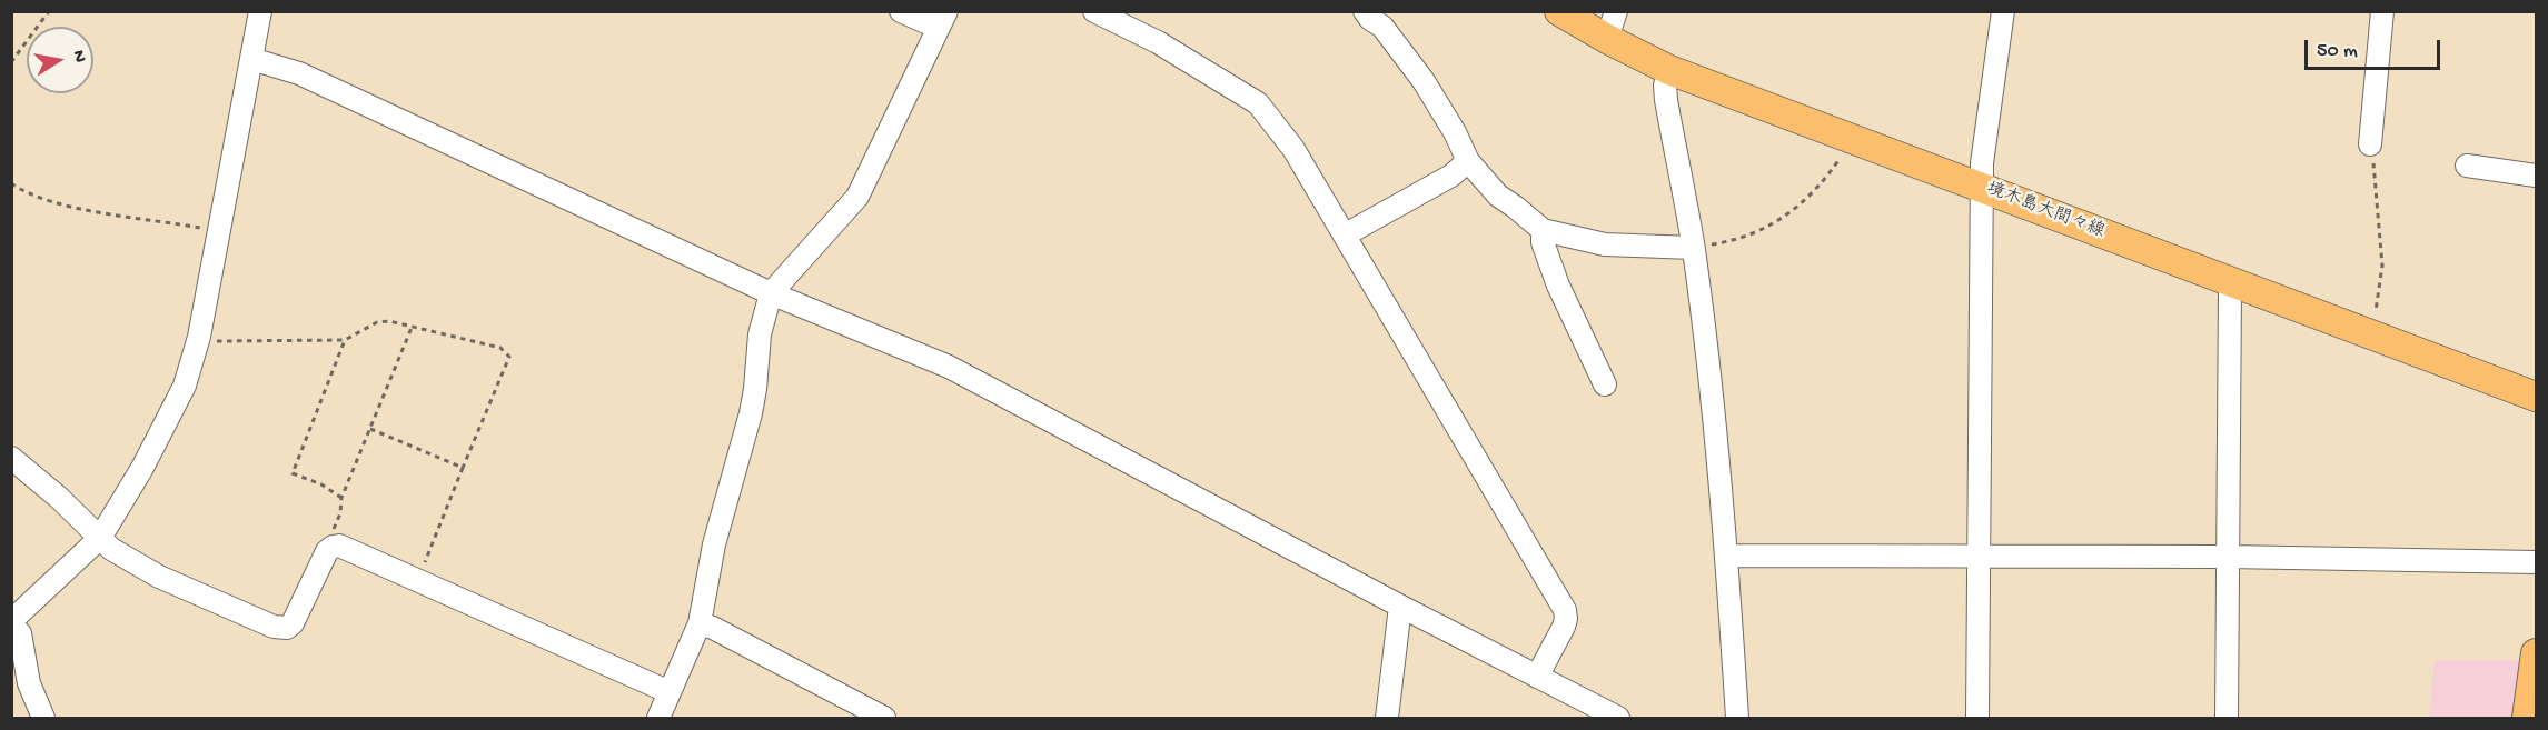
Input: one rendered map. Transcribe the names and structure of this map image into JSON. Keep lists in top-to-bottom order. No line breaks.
{"streets":{"main road":["境木島大間々線"]},"scale_bar":"50 m","north":"right"}
